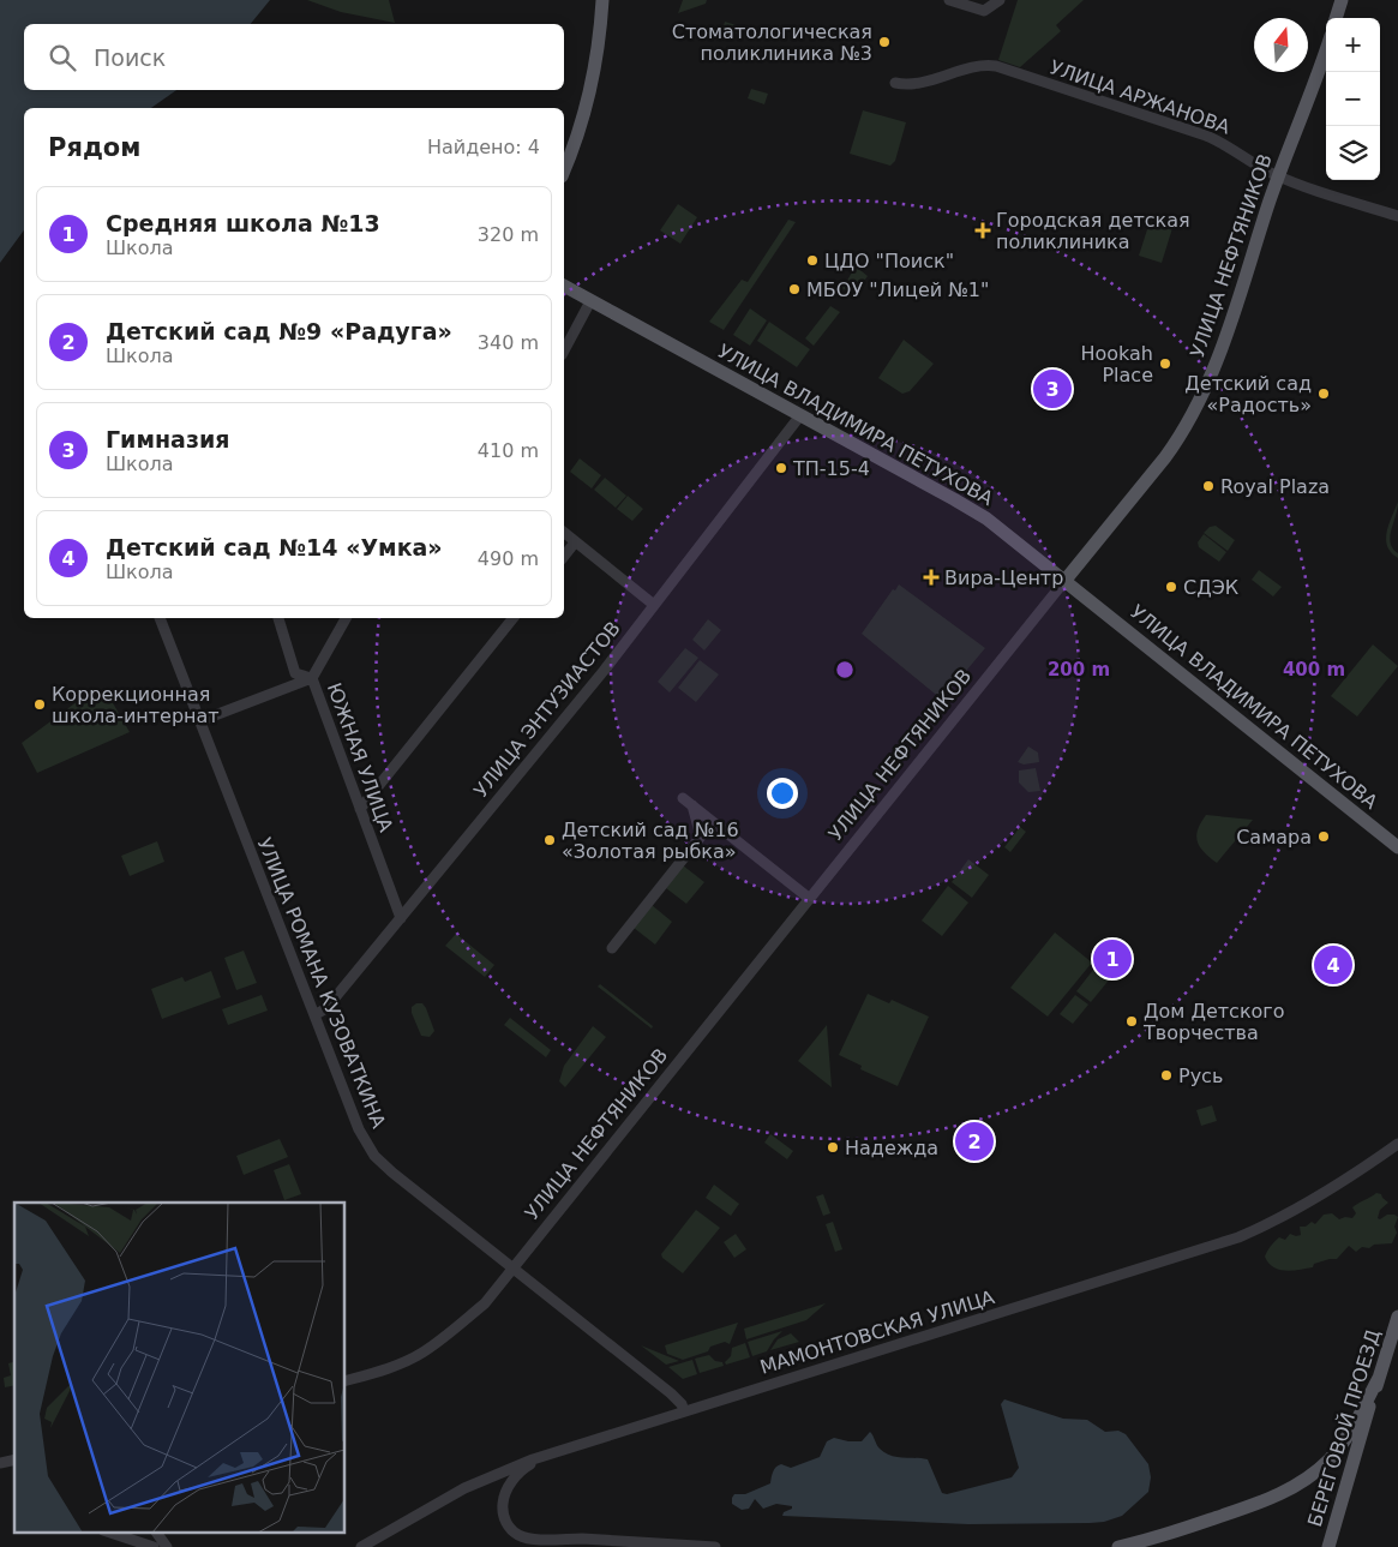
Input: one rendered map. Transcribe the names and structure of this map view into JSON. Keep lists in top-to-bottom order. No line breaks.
{"streets":{"main road":["УЛИЦА НЕФТЯНИКОВ","УЛИЦА ВЛАДИМИРА ПЕТУХОВА","БЕРЕГОВОЙ ПРОЕЗД"],"street":["УЛИЦА АРЖАНОВА","УЛИЦА ЭНТУЗИАСТОВ","ЮЖНАЯ УЛИЦА","УЛИЦА РОМАНА КУЗОВАТКИНА","МАМОНТОВСКАЯ УЛИЦА"]},"crossings":[["УЛИЦА АРЖАНОВА","УЛИЦА НЕФТЯНИКОВ"],["УЛИЦА НЕФТЯНИКОВ","УЛИЦА ВЛАДИМИРА ПЕТУХОВА"],["УЛИЦА НЕФТЯНИКОВ","УЛИЦА РОМАНА КУЗОВАТКИНА"],["УЛИЦА ВЛАДИМИРА ПЕТУХОВА","УЛИЦА ЭНТУЗИАСТОВ"],["УЛИЦА ЭНТУЗИАСТОВ","ЮЖНАЯ УЛИЦА"],["УЛИЦА ЭНТУЗИАСТОВ","УЛИЦА РОМАНА КУЗОВАТКИНА"],["УЛИЦА РОМАНА КУЗОВАТКИНА","МАМОНТОВСКАЯ УЛИЦА"]],"places":{"other":["Стоматологическая поликлиника №3","ЦДО \"Поиск\"","МБОУ \"Лицей №1\"","Hookah Place","Детский сад «Радость»","ТП-15-4","Royal Plaza","СДЭК","Коррекционная школа-интернат","Самара","Детский сад №16 «Золотая рыбка»","Дом Детского Творчества","Русь","Надежда"],"health":["Городская детская поликлиника","Вира-Центр"]},"north":"top","page":{"map_buttons":["+","−"],"search":"Поиск","heading":["Рядом","Найдено: 4"],"list":[{"mark":"1","name":"Средняя школа №13","note":"Школа","value":"320 m"},{"mark":"2","name":"Детский сад №9 «Радуга»","note":"Школа","value":"340 m"},{"mark":"3","name":"Гимназия","note":"Школа","value":"410 m"},{"mark":"4","name":"Детский сад №14 «Умка»","note":"Школа","value":"490 m"}],"pins":["3","1","4","2"]},"rings":["200 m","400 m"]}
